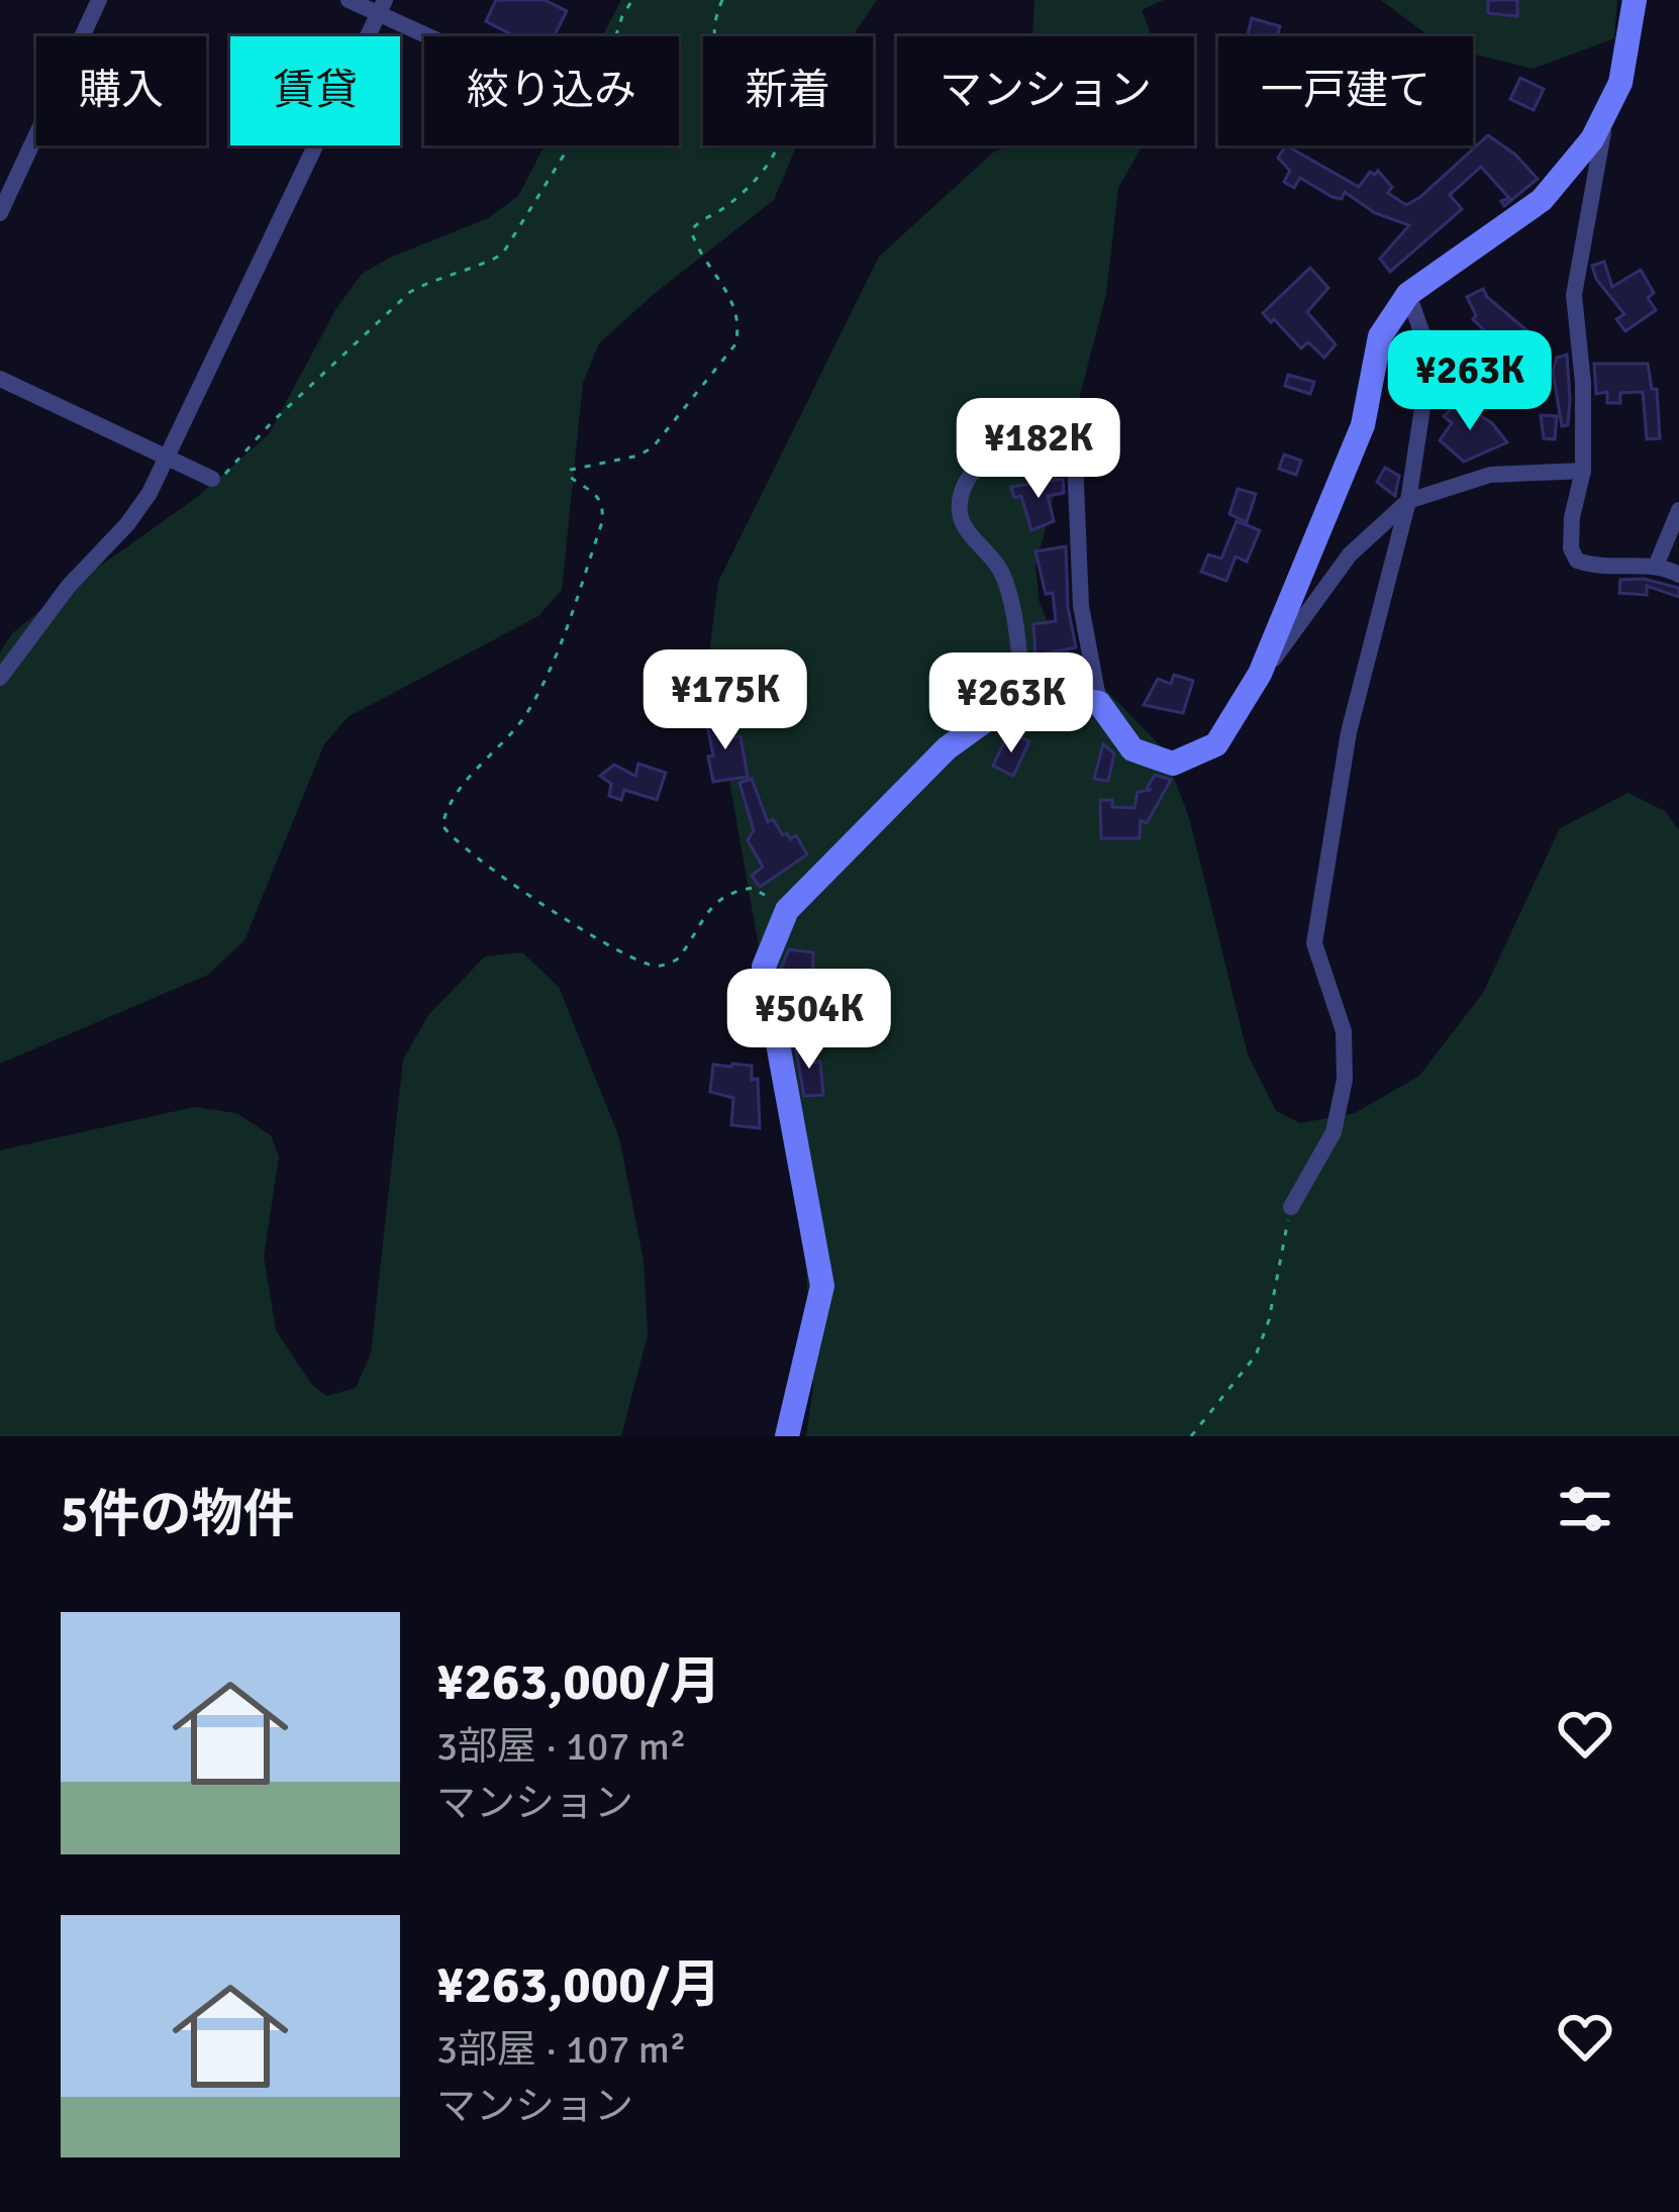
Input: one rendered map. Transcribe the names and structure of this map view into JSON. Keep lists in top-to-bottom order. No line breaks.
{"page":{"chip":["購入","賃貸","絞り込み","新着","マンション","一戸建て"],"price":["¥263K","¥182K","¥175K","¥263K","¥504K"],"heading":"5件の物件","list":[{"name":"¥263,000/月","note":"3部屋 · 107 m² · マンション"},{"name":"¥263,000/月","note":"3部屋 · 107 m² · マンション"}]}}
